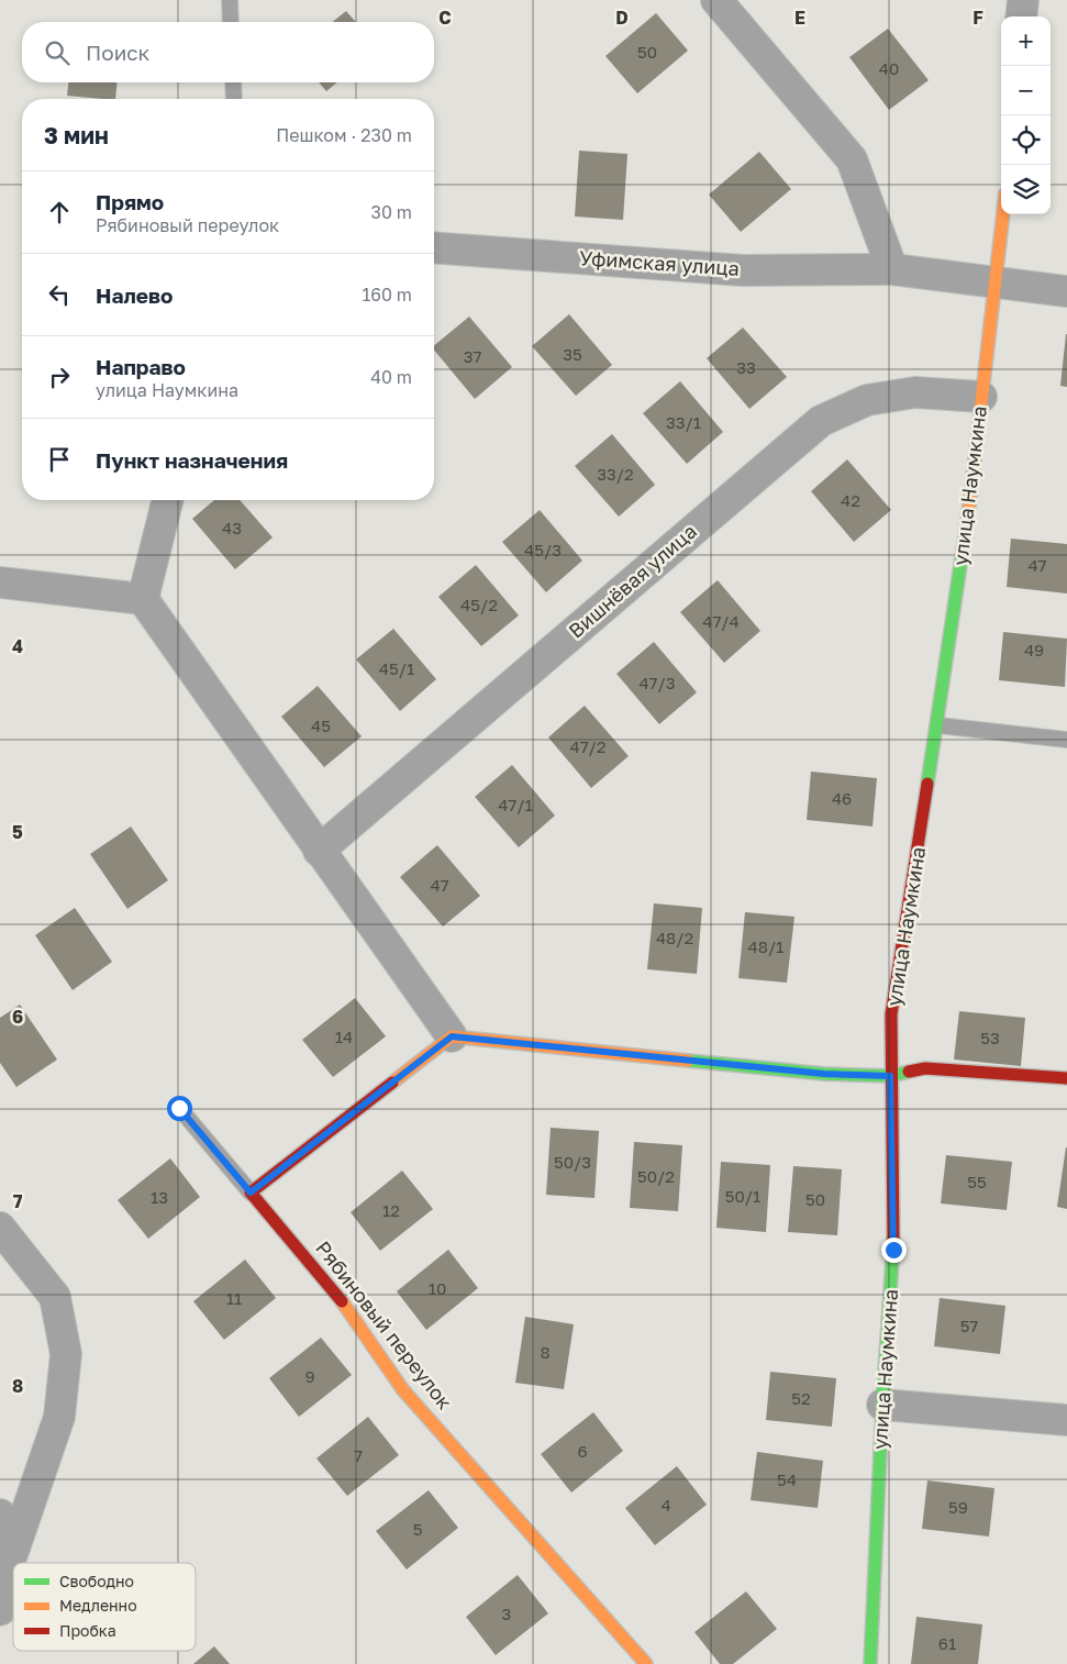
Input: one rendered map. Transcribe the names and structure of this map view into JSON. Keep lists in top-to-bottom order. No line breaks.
{"streets":{"street":["Уфимская улица","улица Наумкина","Вишнёвая улица","Рябиновый переулок"]},"crossings":[["Уфимская улица","улица Наумкина"],["улица Наумкина","Вишнёвая улица"]],"house_numbers":["50","40","35","37","33","33/1","33/2","42","43","45/3","47","45/2","47/4","49","45/1","47/3","45","47/2","46","47/1","47","48/2","48/1","14","53","50/3","50/2","55","50/1","13","50","12","10","11","57","8","9","52","6","7","54","4","59","5","3","61"],"legend":["Свободно","Медленно","Пробка"],"page":{"map_buttons":["+","−"],"search":"Поиск","heading":["3 мин","Пешком · 230 m"],"list":[["Прямо","Рябиновый переулок","30 m"],["Налево","160 m"],["Направо","улица Наумкина","40 m"],"Пункт назначения"]},"grid":{"columns":["C","D","E","F"],"rows":["4","5","6","7","8"]}}
